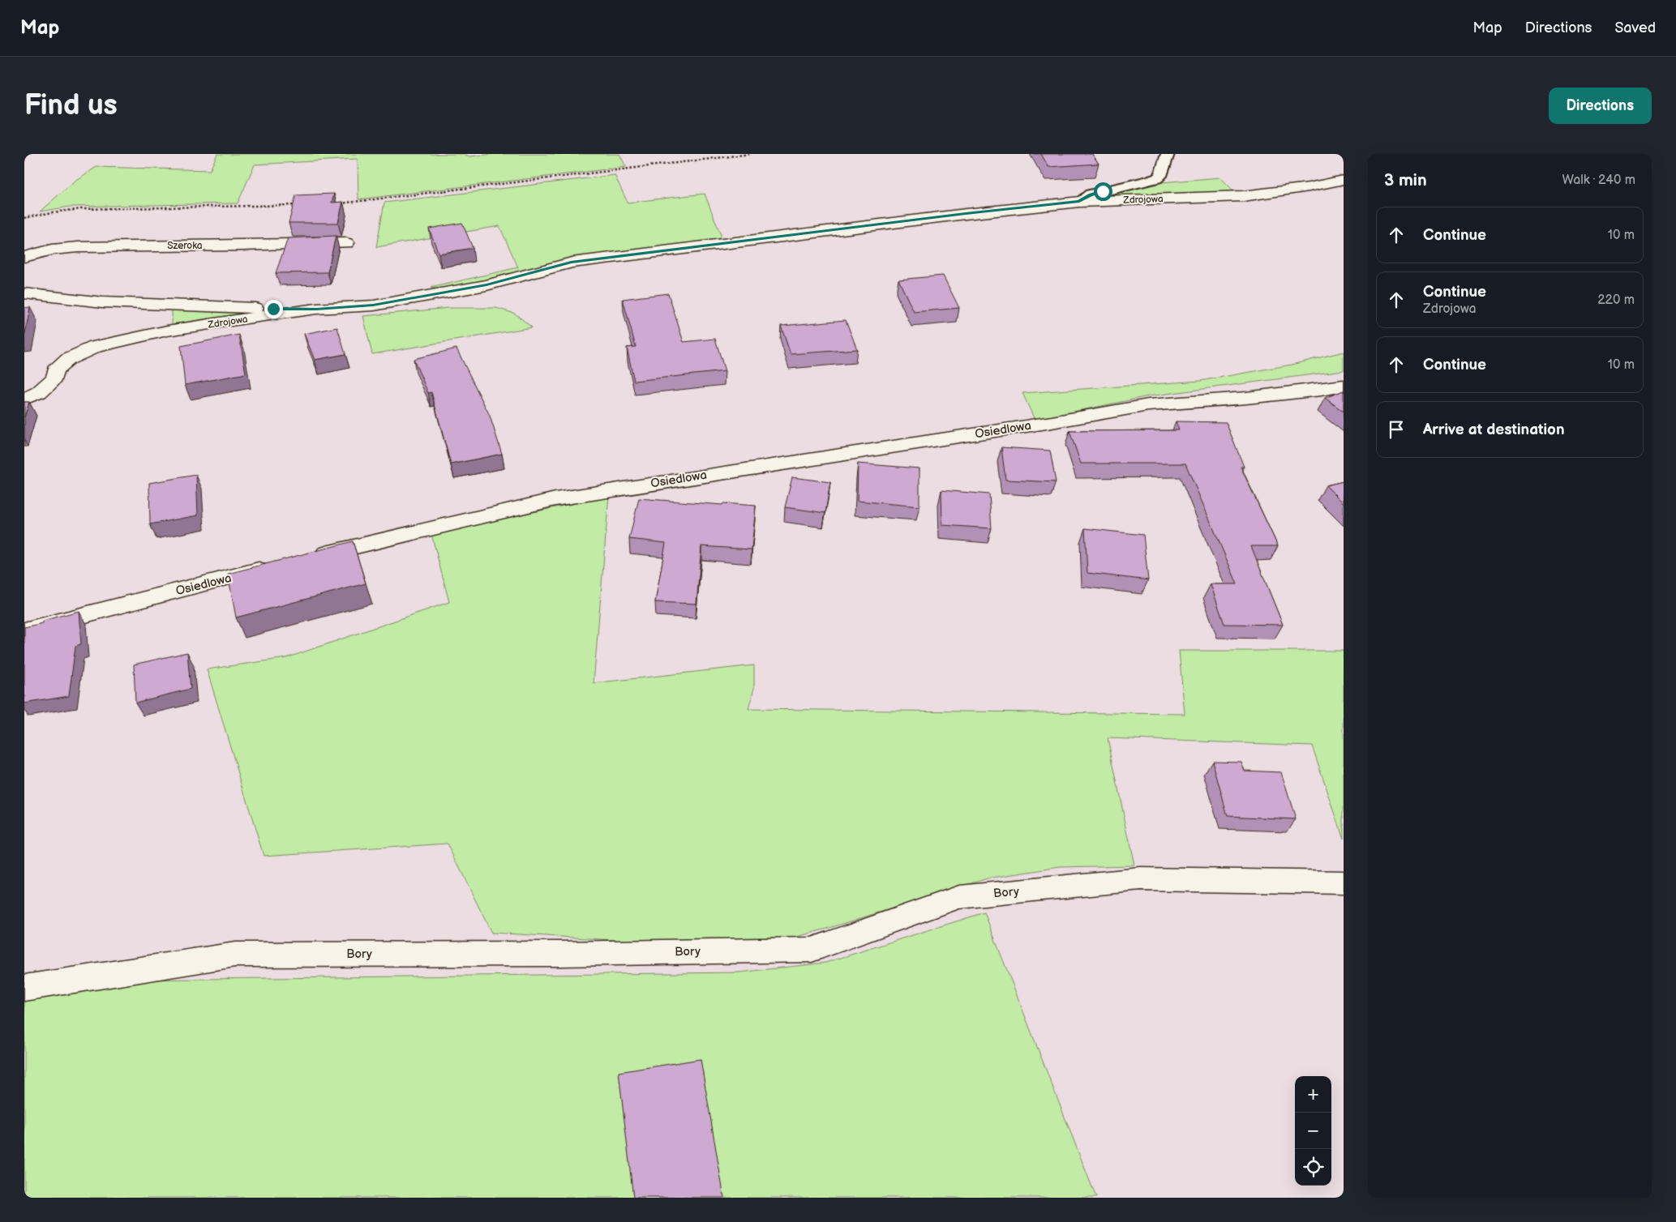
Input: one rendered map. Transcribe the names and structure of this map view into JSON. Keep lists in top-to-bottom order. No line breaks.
{"streets":{"street":["Zdrojowa","Szeroka","Osiedlowa","Bory"]},"page":{"header":"Map","nav":["Map","Directions","Saved"],"buttons":"Directions","title":"Find us","heading":["3 min","Walk · 240 m"],"list":[["Continue","10 m"],["Continue","Zdrojowa","220 m"],["Continue","10 m"],"Arrive at destination"],"map_buttons":["+","−"]}}
